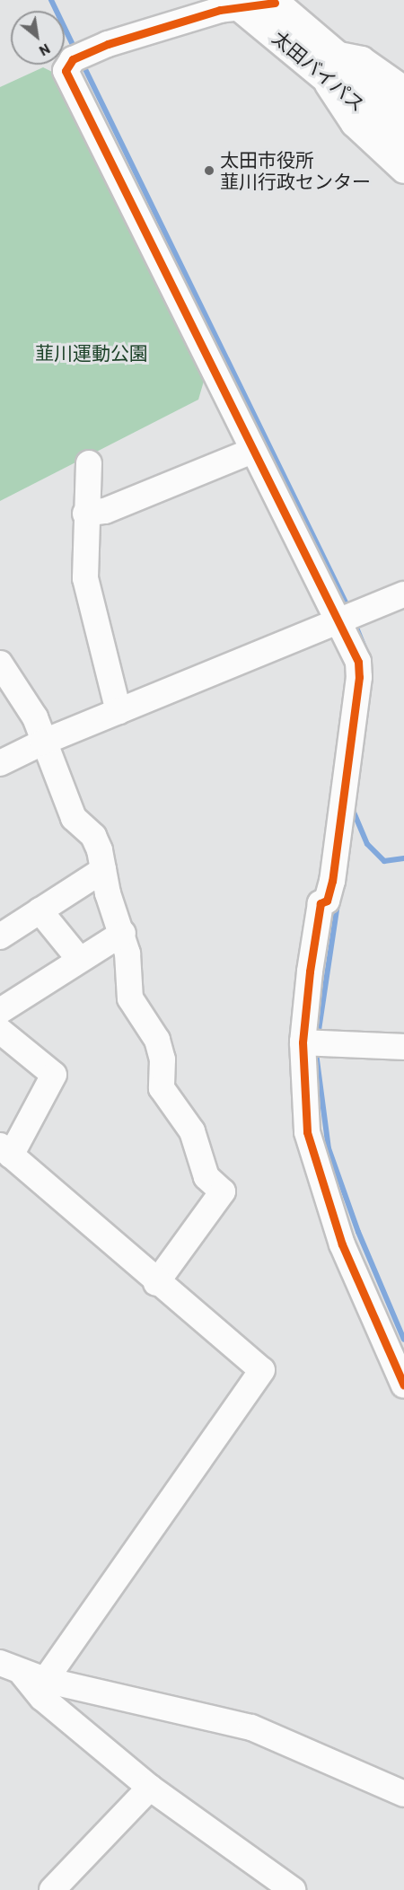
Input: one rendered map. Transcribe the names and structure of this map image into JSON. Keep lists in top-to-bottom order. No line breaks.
{"streets":{"highway":["太田バイパス"]},"parks":["韮川運動公園"],"places":["太田市役所 韮川行政センター"],"north":"bottom right"}
